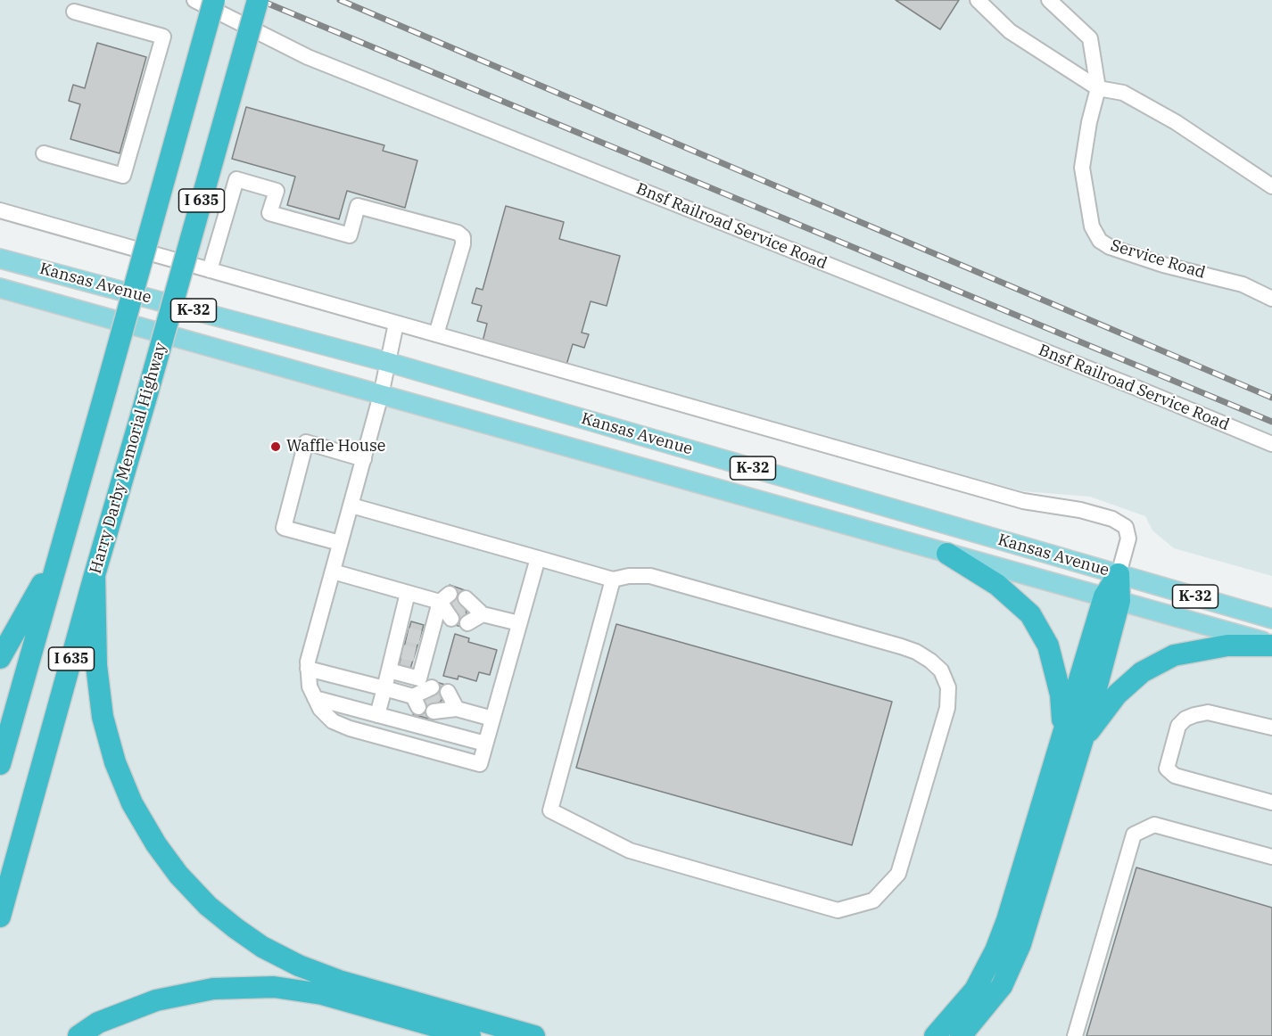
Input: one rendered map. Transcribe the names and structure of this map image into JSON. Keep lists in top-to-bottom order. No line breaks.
{"streets":{"highway":["I 635","Harry Darby Memorial Highway"],"main road":["Kansas Avenue","K-32"],"street":["Bnsf Railroad Service Road","Service Road"]},"places":["Waffle House"]}
